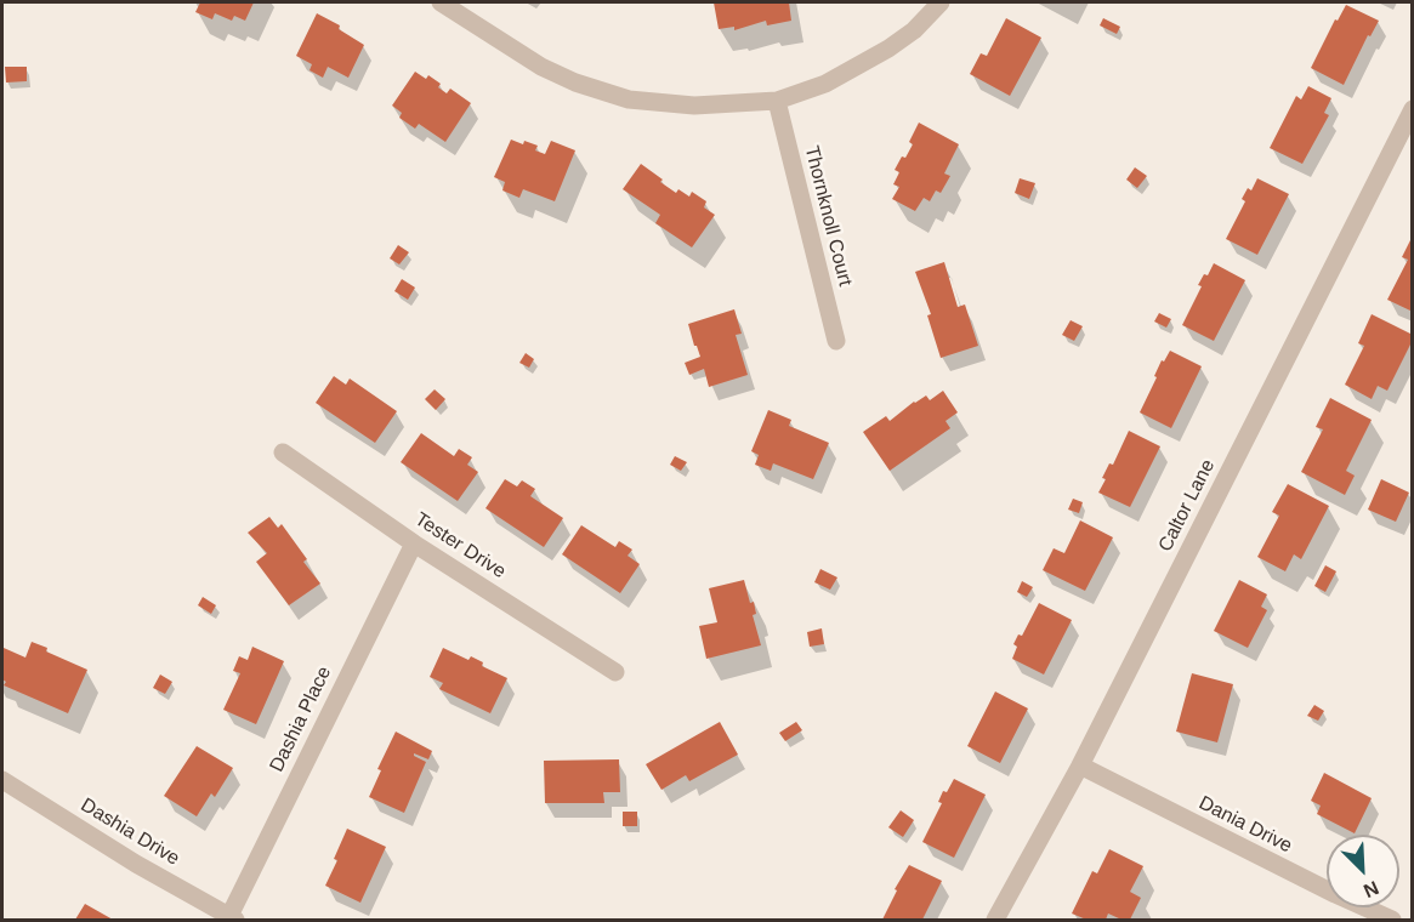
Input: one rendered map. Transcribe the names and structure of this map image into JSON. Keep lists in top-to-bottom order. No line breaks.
{"streets":{"street":["Thornknoll Court","Caltor Lane","Tester Drive","Dashia Place","Dania Drive","Dashia Drive"]},"crossings":[["Caltor Lane","Dania Drive"],["Tester Drive","Dashia Place"],["Dashia Place","Dashia Drive"]],"north":"bottom right"}
